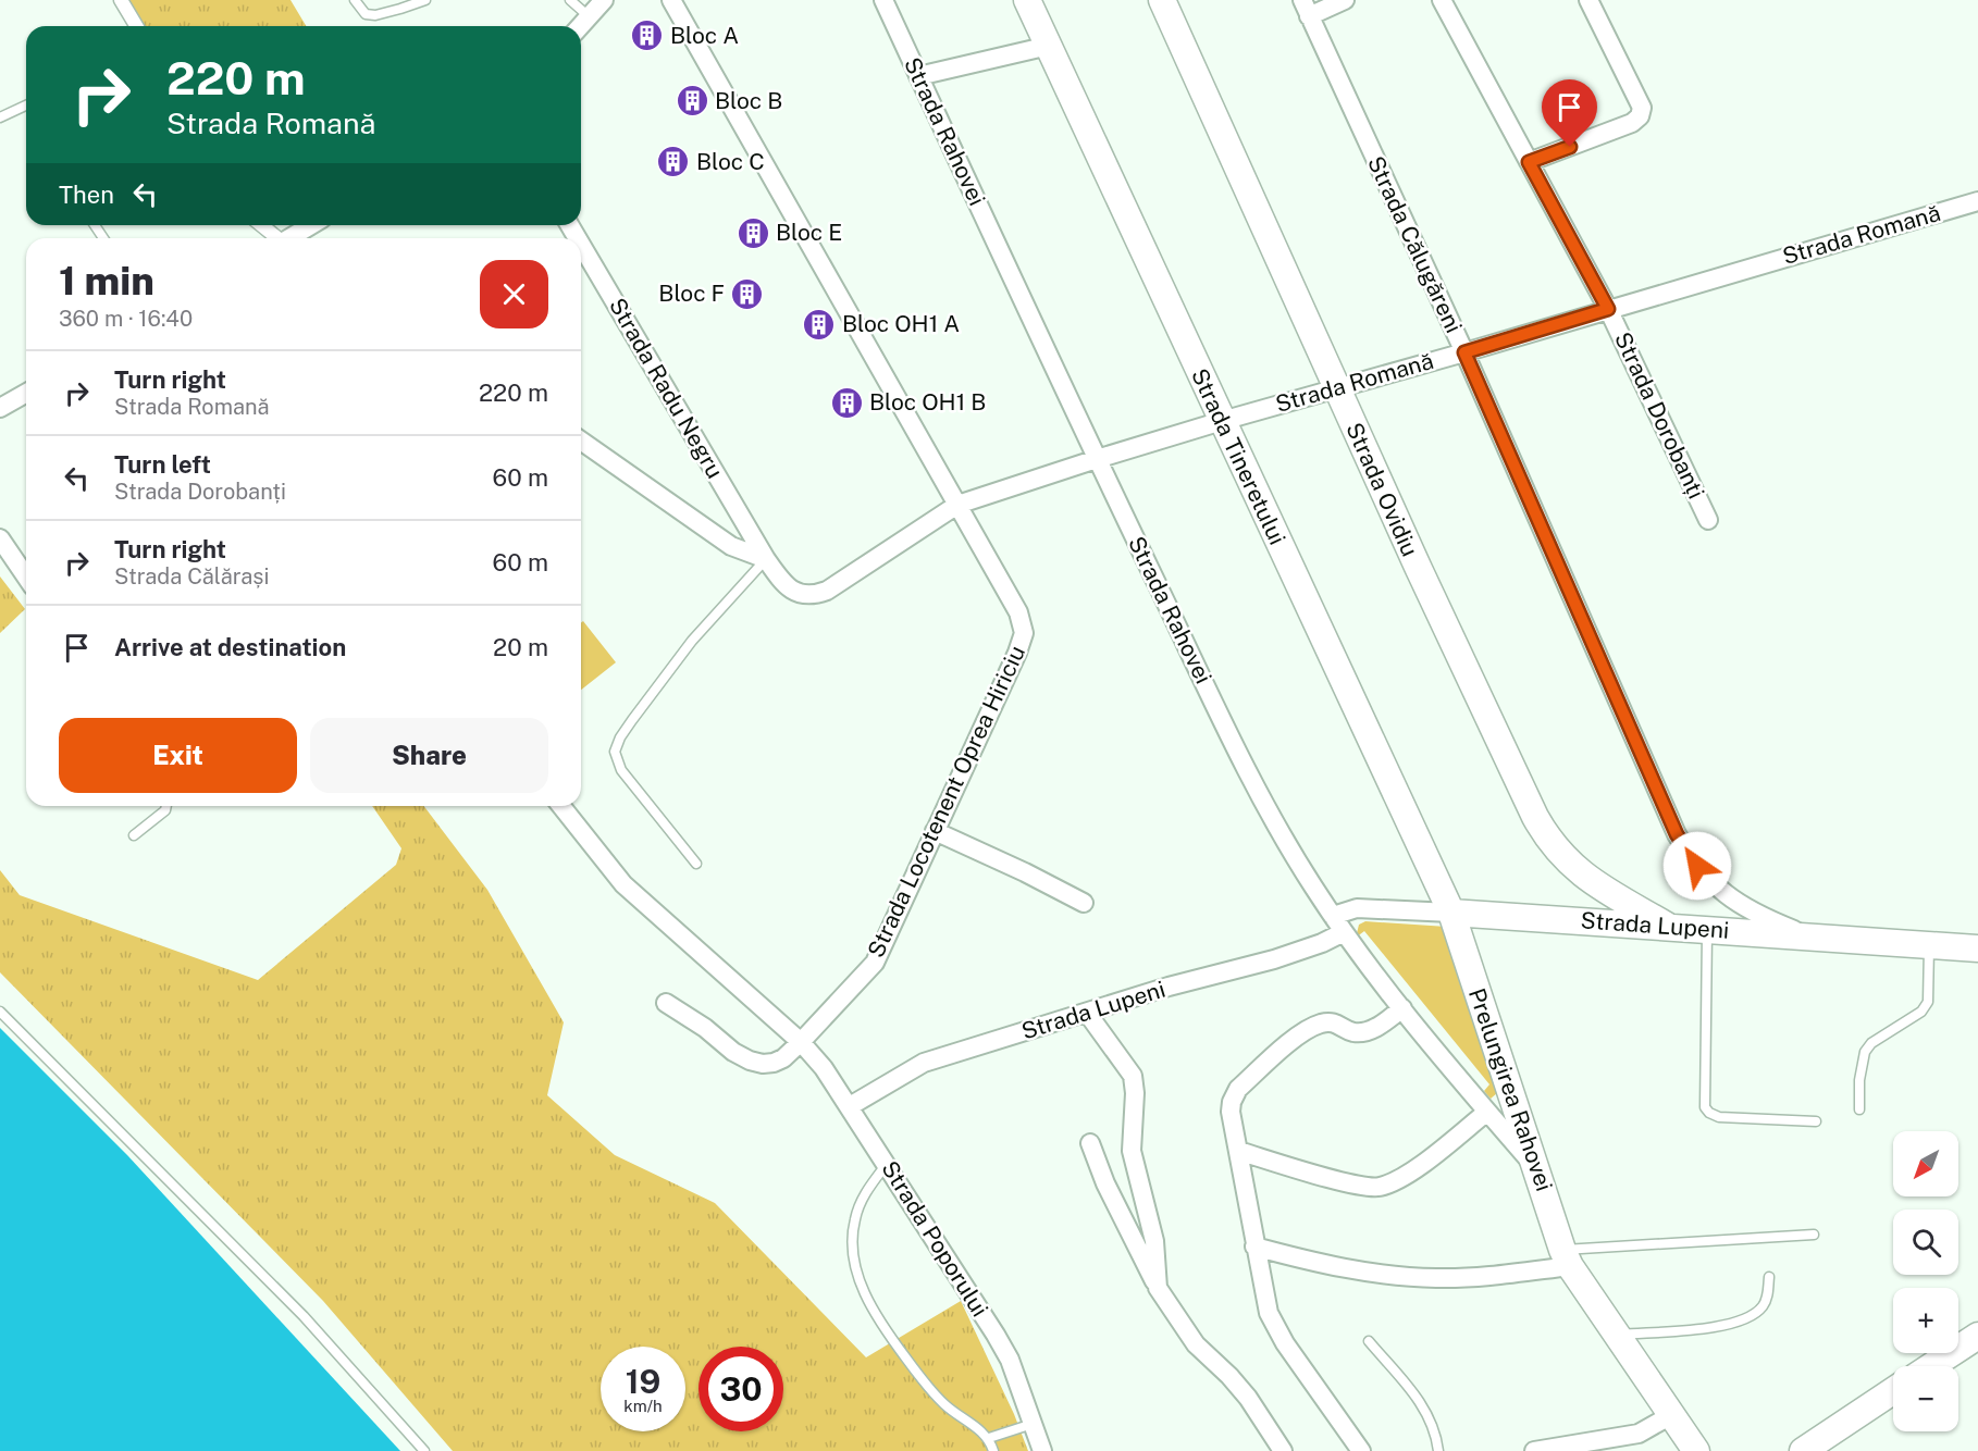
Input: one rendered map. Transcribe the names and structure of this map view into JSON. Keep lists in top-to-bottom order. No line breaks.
{"streets":{"main road":["Strada Tineretului","Strada Ovidiu","Strada Lupeni","Prelungirea Rahovei"],"street":["Strada Rahovei","Strada Romană","Strada Călugăreni","Strada Radu Negru","Strada Dorobanți","Strada Locotenent Oprea Hiriciu","Strada Poporului"]},"crossings":[["Strada Rahovei","Strada Romană"],["Strada Rahovei","Strada Lupeni"],["Strada Rahovei","Prelungirea Rahovei"],["Strada Romană","Strada Călugăreni"],["Strada Romană","Strada Radu Negru"],["Strada Romană","Strada Dorobanți"],["Strada Romană","Strada Tineretului"],["Strada Romană","Strada Ovidiu"],["Strada Romană","Strada Locotenent Oprea Hiriciu"],["Strada Călugăreni","Strada Lupeni"],["Strada Tineretului","Strada Lupeni"],["Strada Tineretului","Prelungirea Rahovei"],["Strada Ovidiu","Strada Lupeni"],["Strada Locotenent Oprea Hiriciu","Strada Poporului"],["Strada Lupeni","Prelungirea Rahovei"],["Strada Lupeni","Strada Poporului"]],"places":{"building":["Bloc A","Bloc B","Bloc C","Bloc E","Bloc F","Bloc OH1 A","Bloc OH1 B"]},"north":"bottom left","page":{"turn":["220 m","Strada Romană"],"then":"Then","heading":["1 min","360 m · 16:40"],"list":[{"name":"Turn right","note":"Strada Romană","value":"220 m"},{"name":"Turn left","note":"Strada Dorobanți","value":"60 m"},{"name":"Turn right","note":"Strada Călărași","value":"60 m"},{"name":"Arrive at destination","value":"20 m"}],"buttons":["Exit","Share"],"map_buttons":["+","−"],"speed":"19 km/h","limit":"30"}}
